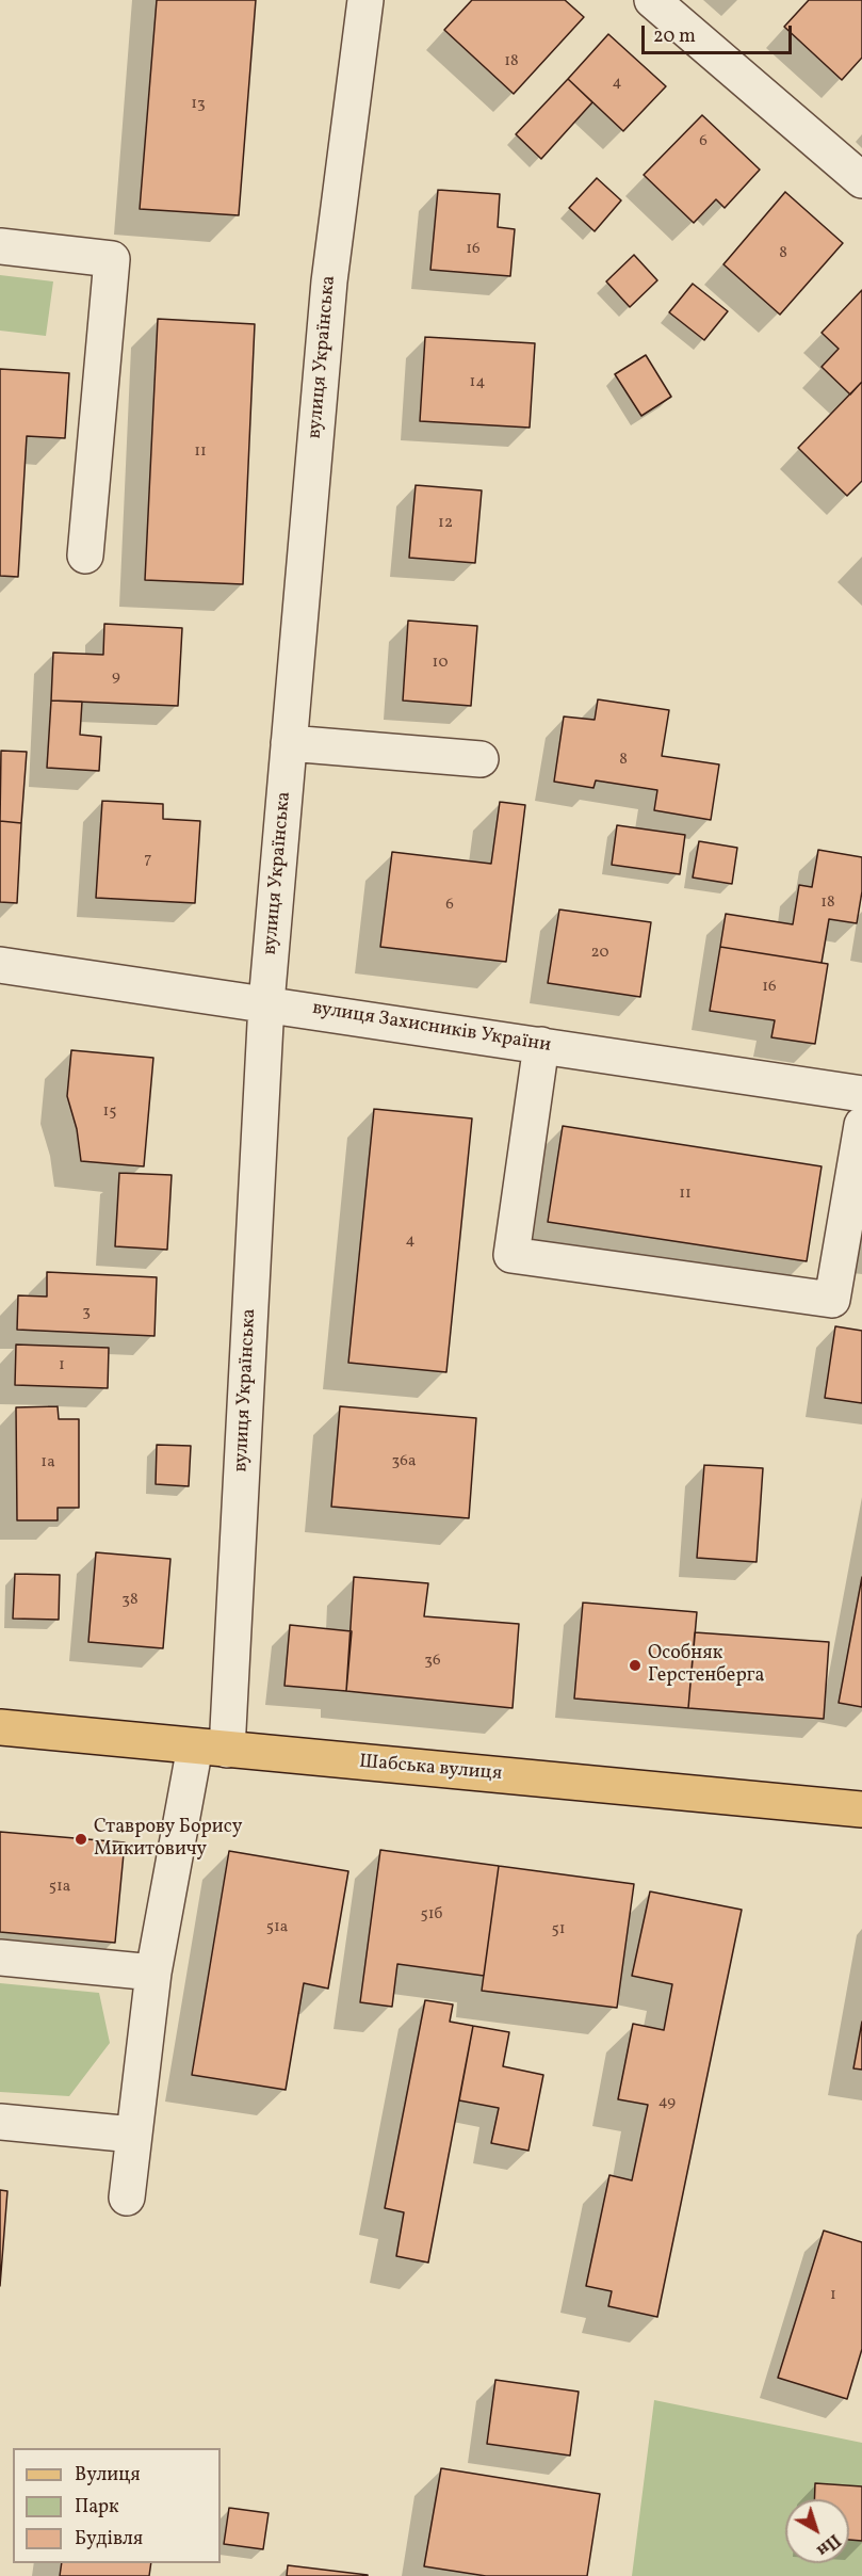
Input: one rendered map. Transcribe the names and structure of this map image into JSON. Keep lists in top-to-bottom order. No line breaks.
{"streets":{"main road":["Шабська вулиця"],"street":["вулиця Українська","вулиця Захисників України"]},"crossings":[["вулиця Українська","вулиця Захисників України"],["вулиця Українська","Шабська вулиця"]],"places":["Особняк Герстенберга","Ставрову Борису Микитовичу"],"house_numbers":["18","4","13","6","16","8","14","11","12","10","9","8","7","18","6","20","16","15","11","4","3","1","36а","1а","38","36","51а","51б","51а","51","49","1"],"legend":["Вулиця","Парк","Будівля"],"scale_bar":"20 m","north":"bottom right"}
